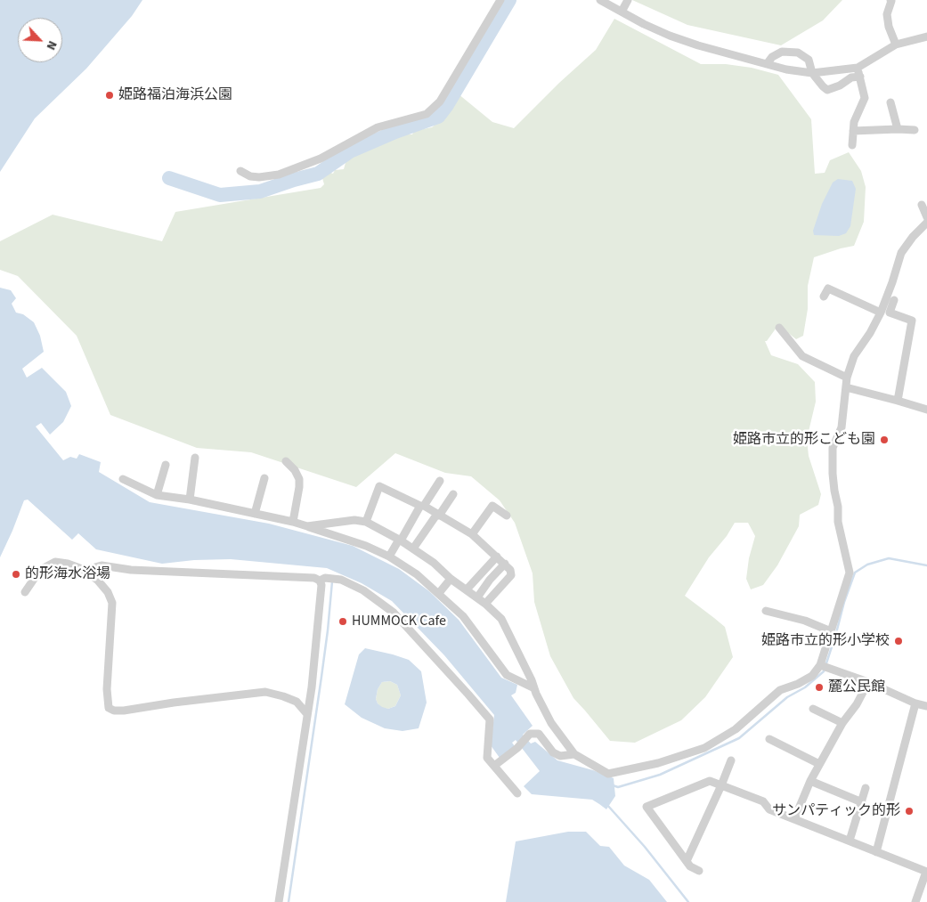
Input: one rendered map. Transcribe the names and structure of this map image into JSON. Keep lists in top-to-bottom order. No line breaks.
{"places":["姫路福泊海浜公園","姫路市立的形こども園","的形海水浴場","HUMMOCK Cafe","姫路市立的形小学校","麓公民館","サンパティック的形"],"north":"bottom right"}
